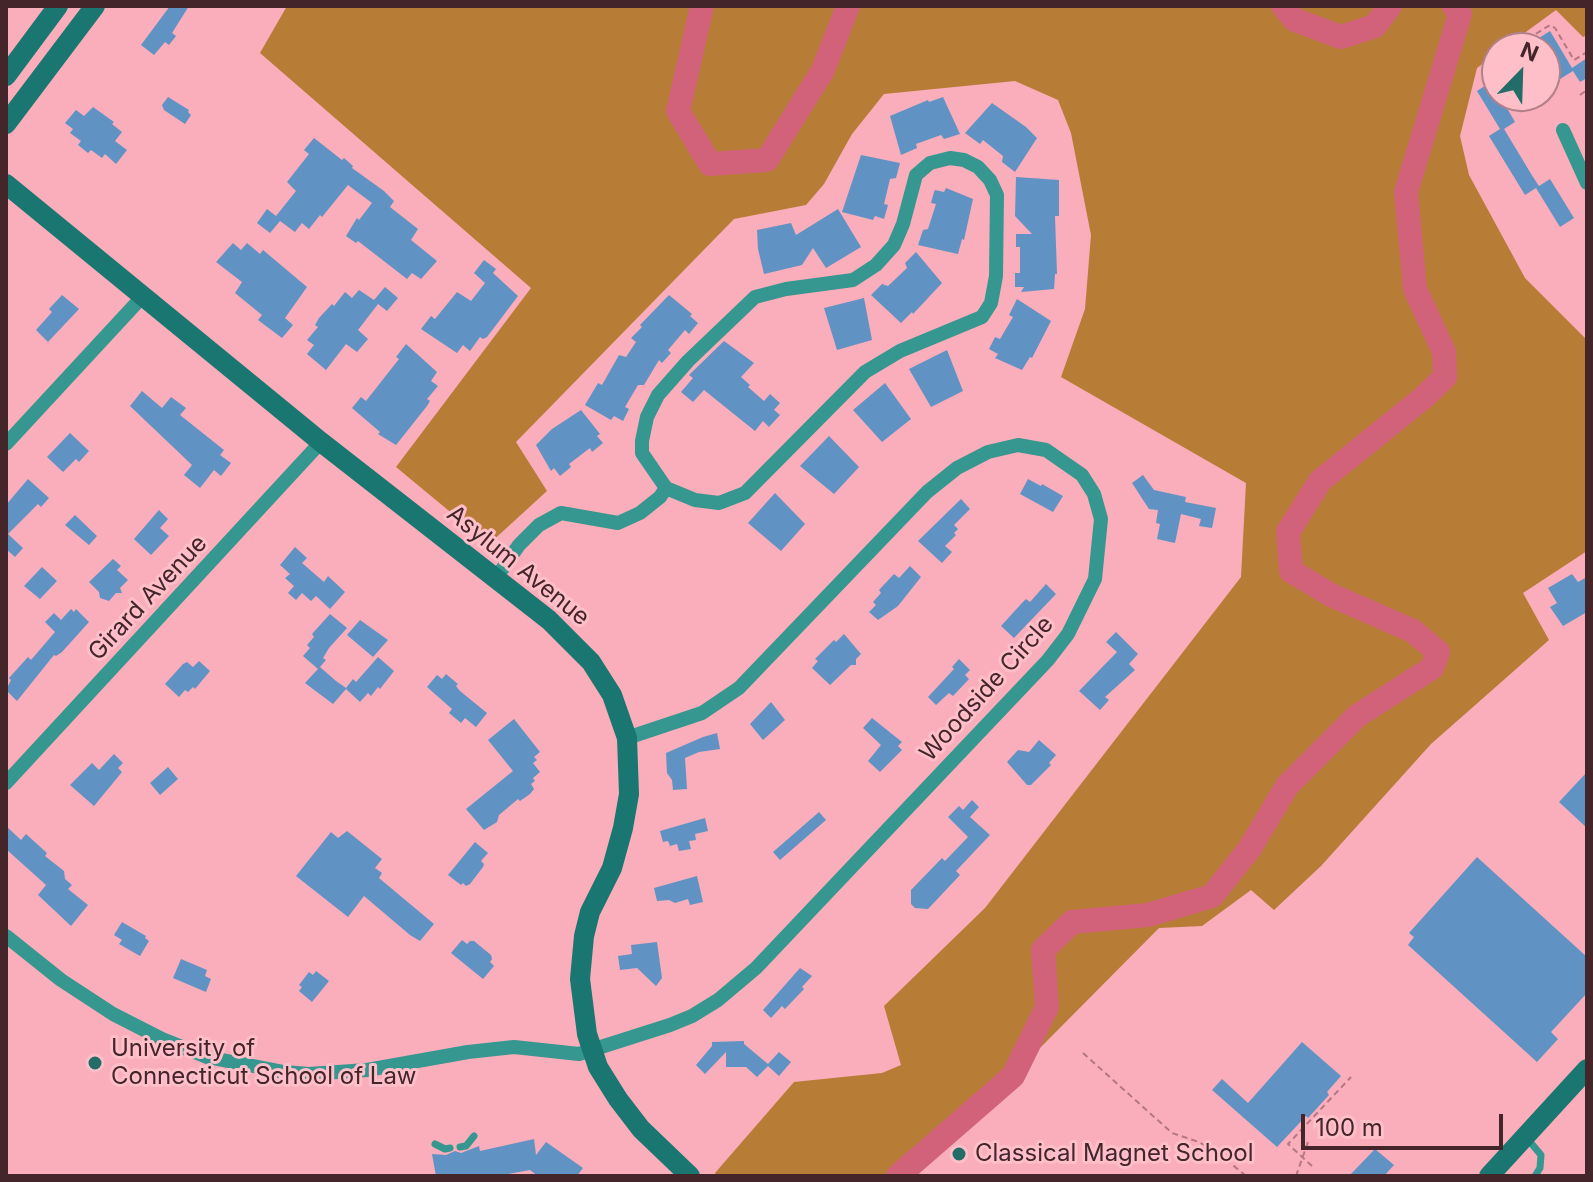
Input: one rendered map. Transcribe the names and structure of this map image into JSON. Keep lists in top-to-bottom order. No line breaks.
{"streets":{"main road":["Asylum Avenue"],"street":["Girard Avenue","Woodside Circle"]},"crossings":[["Asylum Avenue","Girard Avenue"],["Asylum Avenue","Woodside Circle"]],"places":["University of Connecticut School of Law","Classical Magnet School"],"scale_bar":"100 m","north":"top right"}
